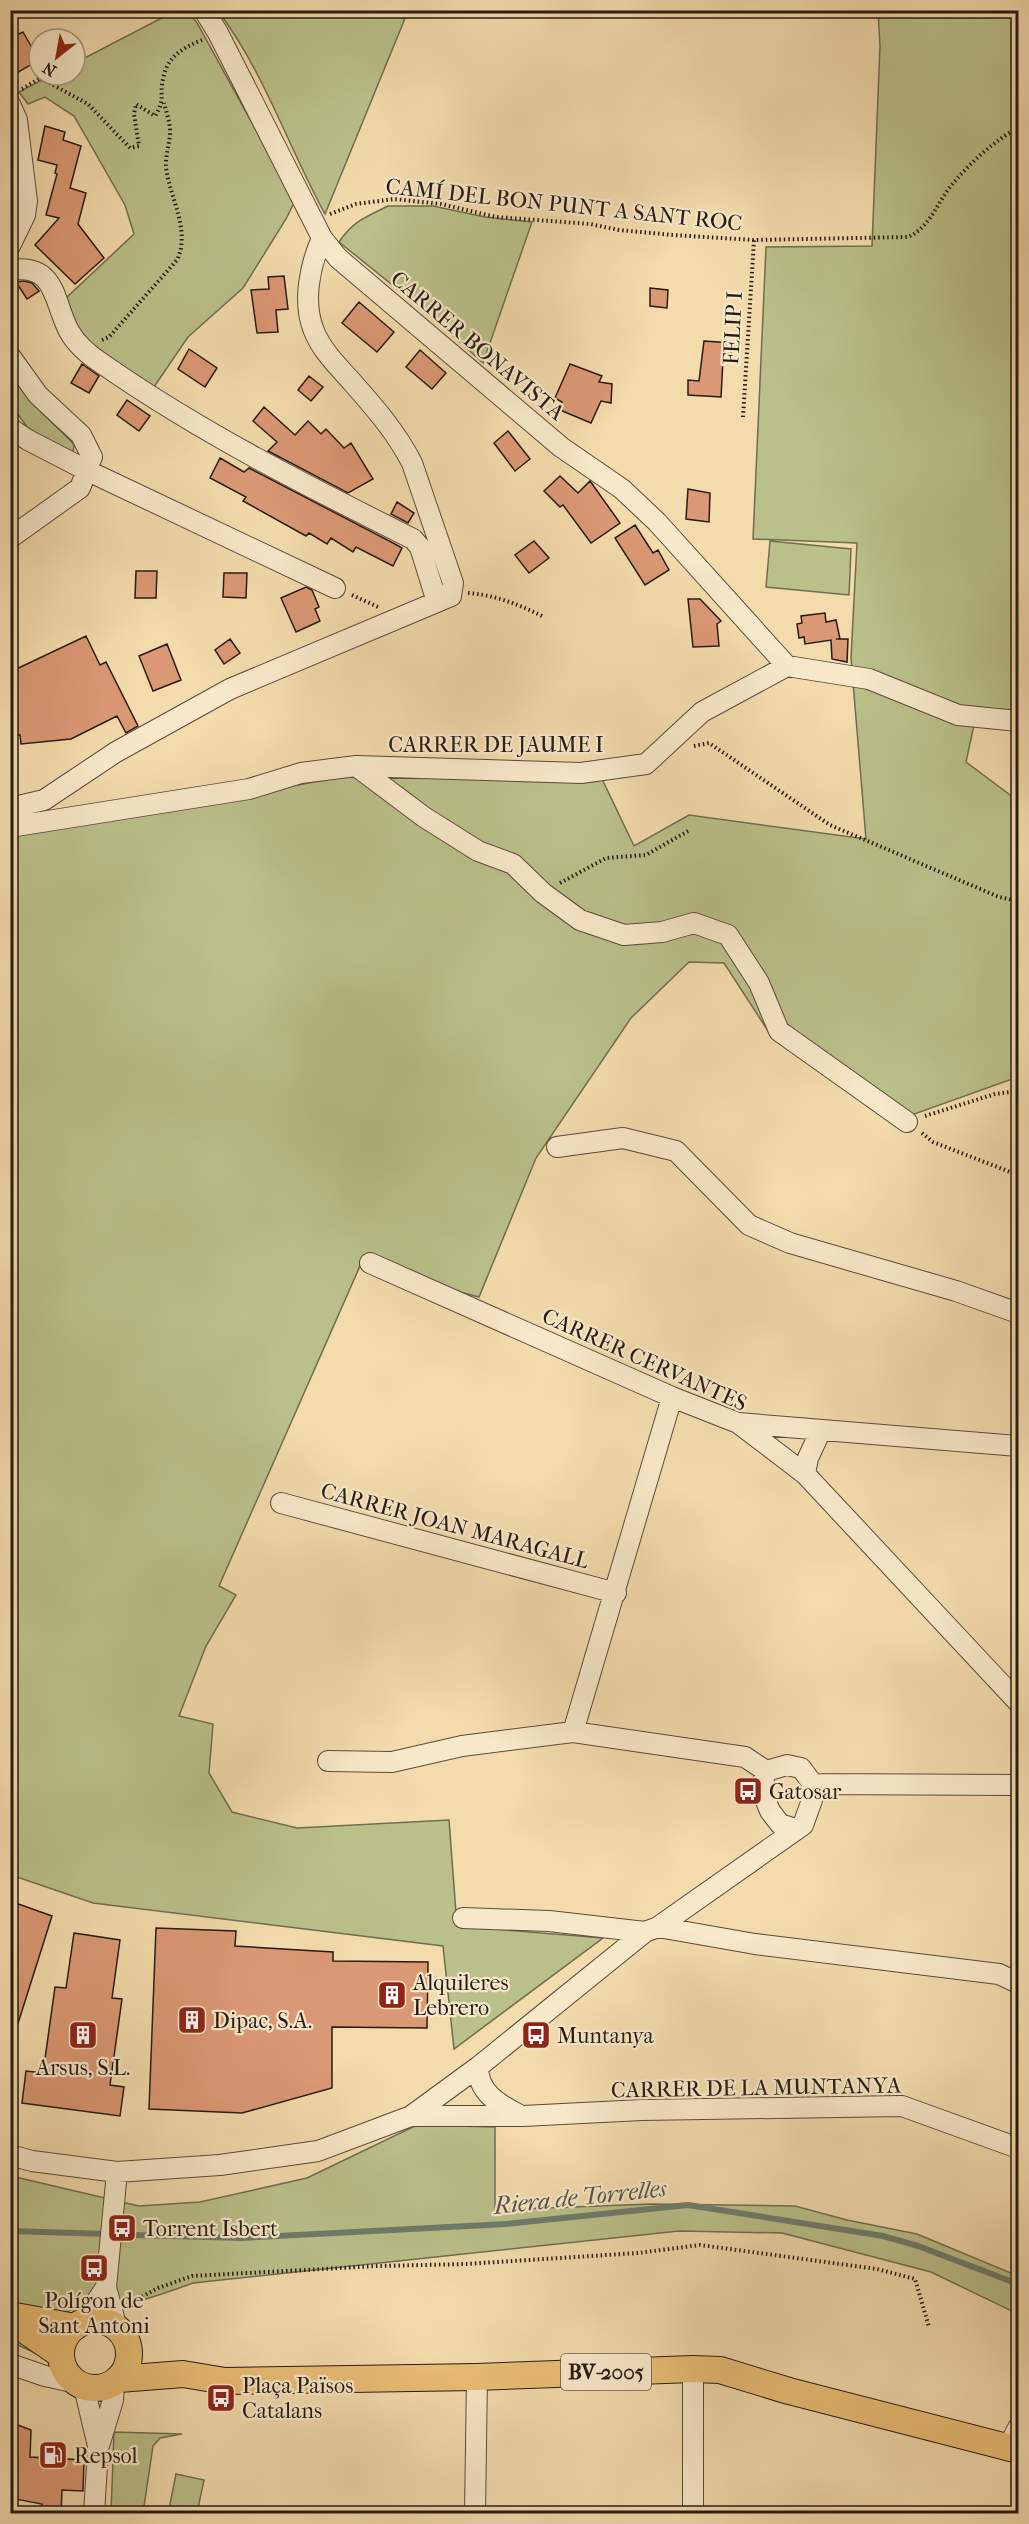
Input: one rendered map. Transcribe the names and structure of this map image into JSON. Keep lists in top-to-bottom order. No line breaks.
{"streets":{"main road":["BV-2005"],"street":["CARRER BONAVISTA","CARRER DE JAUME I","CARRER CERVANTES","CARRER JOAN MARAGALL","CARRER DE LA MUNTANYA"],"path":["CAMÍ DEL BON PUNT A SANT ROC","FELIP I"]},"crossings":[["CAMÍ DEL BON PUNT A SANT ROC","FELIP I"],["CAMÍ DEL BON PUNT A SANT ROC","CARRER BONAVISTA"],["CARRER BONAVISTA","CARRER DE JAUME I"]],"water":["Riera de Torrelles"],"places":{"bus stop":["Gatosar","Muntanya","Torrent Isbert","Polígon de Sant Antoni","Plaça Països Catalans"],"building":["Alquileres Lebrero","Dipac, S.A.","Arsus, S.L."],"fuel station":["Repsol"]},"north":"bottom left"}
